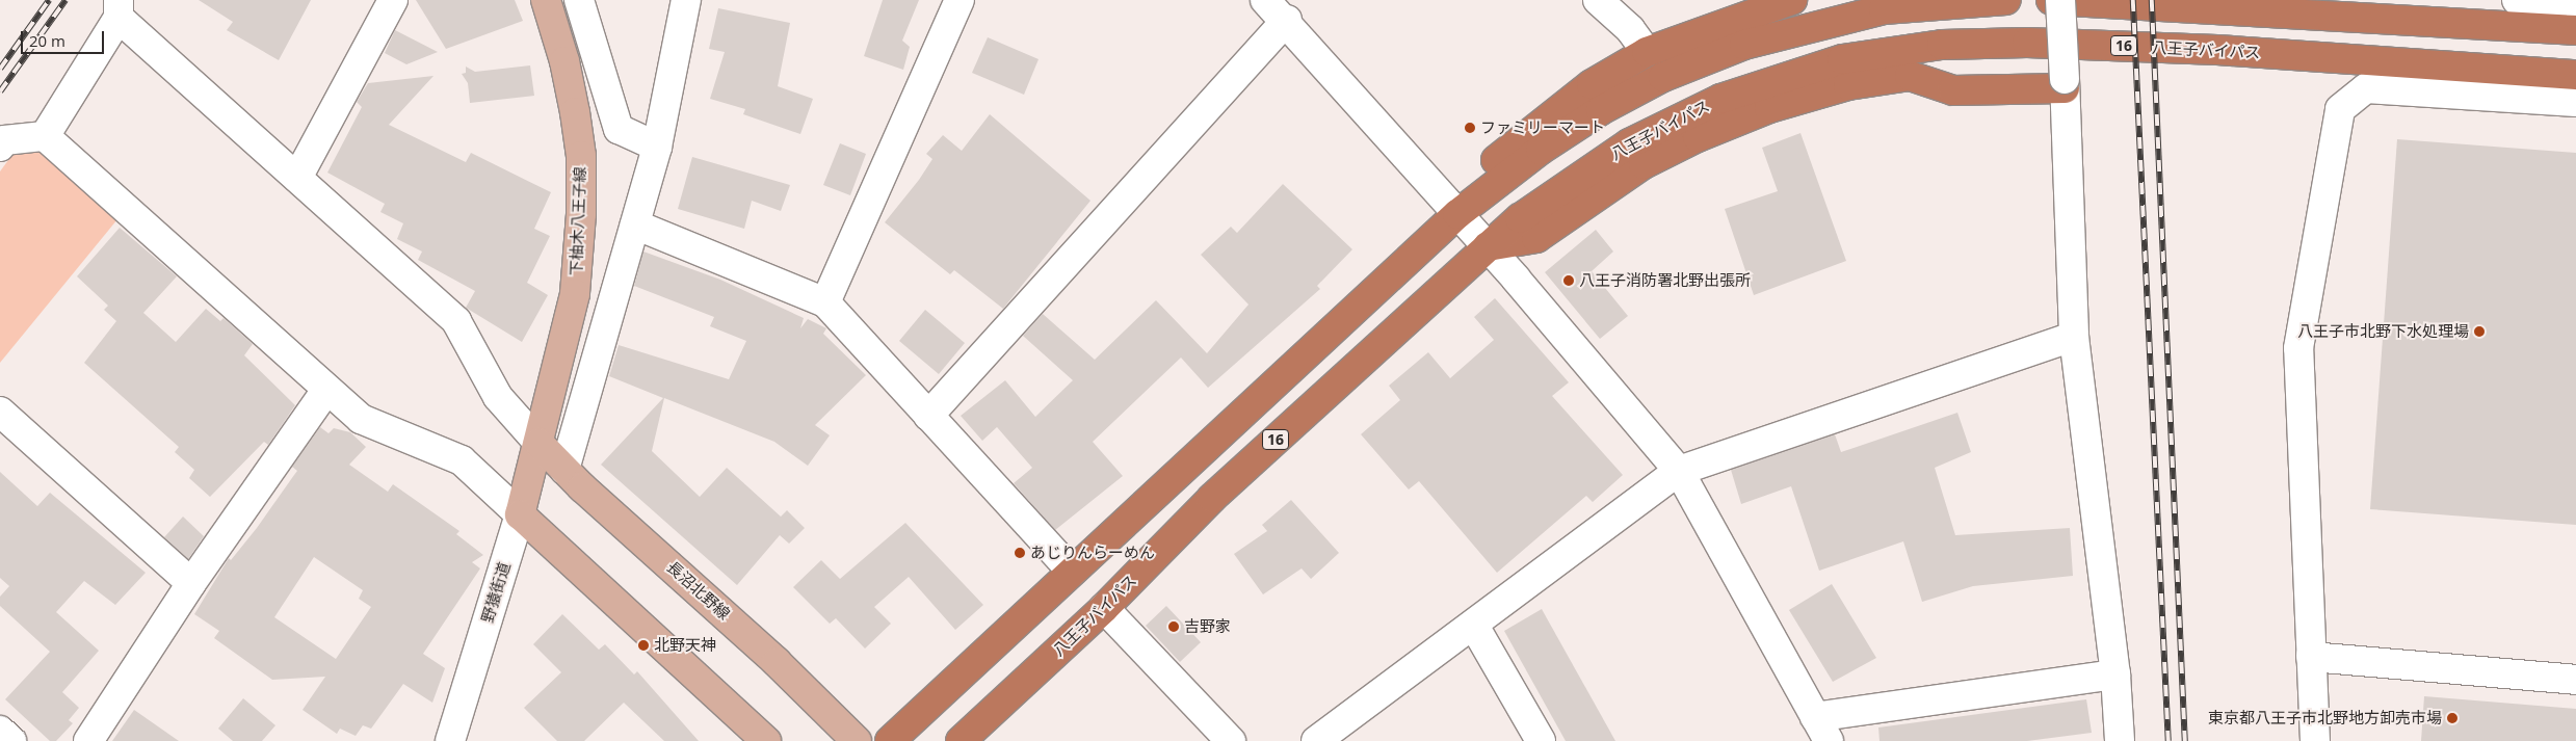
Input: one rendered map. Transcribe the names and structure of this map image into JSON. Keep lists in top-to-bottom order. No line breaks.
{"streets":{"highway":["16","八王子バイパス"],"main road":["下柚木八王子線","長沼北野線","野猿街道"]},"crossings":[["下柚木八王子線","長沼北野線"],["下柚木八王子線","野猿街道"],["長沼北野線","野猿街道"]],"places":["ファミリーマート","八王子消防署北野出張所","八王子市北野下水処理場","あじりんらーめん","吉野家","北野天神","東京都八王子市北野地方卸売市場"],"scale_bar":"20 m"}
